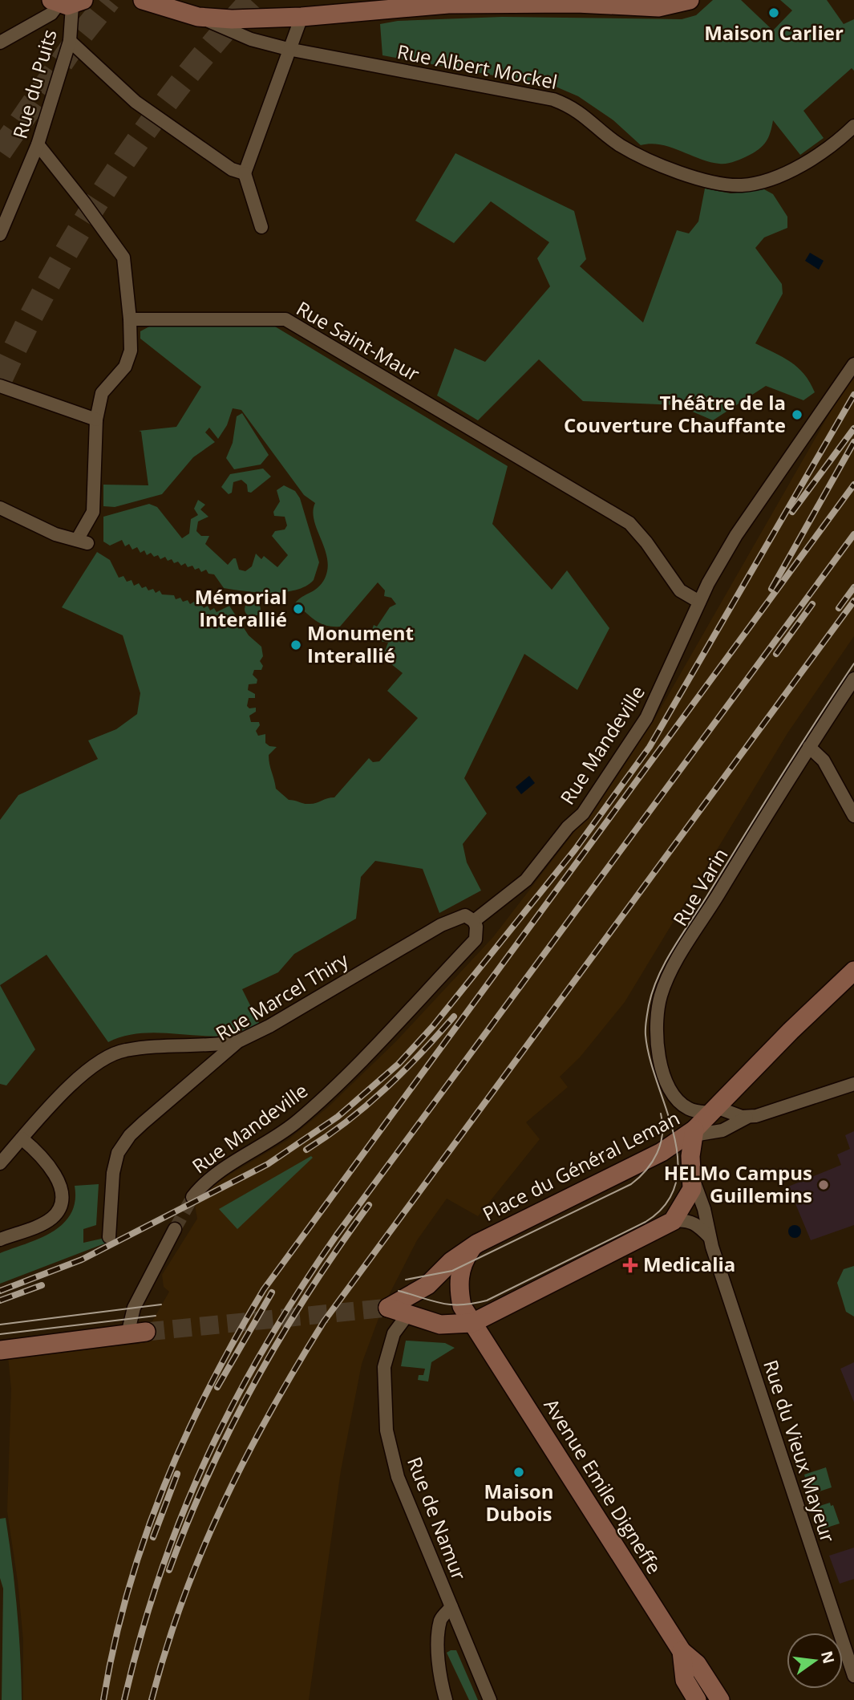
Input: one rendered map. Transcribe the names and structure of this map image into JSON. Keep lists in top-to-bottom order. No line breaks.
{"streets":{"street":["Rue Albert Mockel","Rue du Puits","Rue Saint-Maur","Rue Mandeville","Rue Varin","Rue Marcel Thiry","Place du Général Leman","Rue du Vieux Mayeur","Avenue Emile Digneffe","Rue de Namur"]},"crossings":[["Rue Saint-Maur","Rue Mandeville"],["Rue Mandeville","Rue Marcel Thiry"],["Place du Général Leman","Rue du Vieux Mayeur"],["Place du Général Leman","Avenue Emile Digneffe"],["Place du Général Leman","Rue de Namur"]],"places":{"other":["Maison Carlier","Théâtre de la Couverture Chauffante","Mémorial Interallié","Monument Interallié","HELMo Campus Guillemins","Maison Dubois"],"health":["Medicalia"]},"north":"right"}
